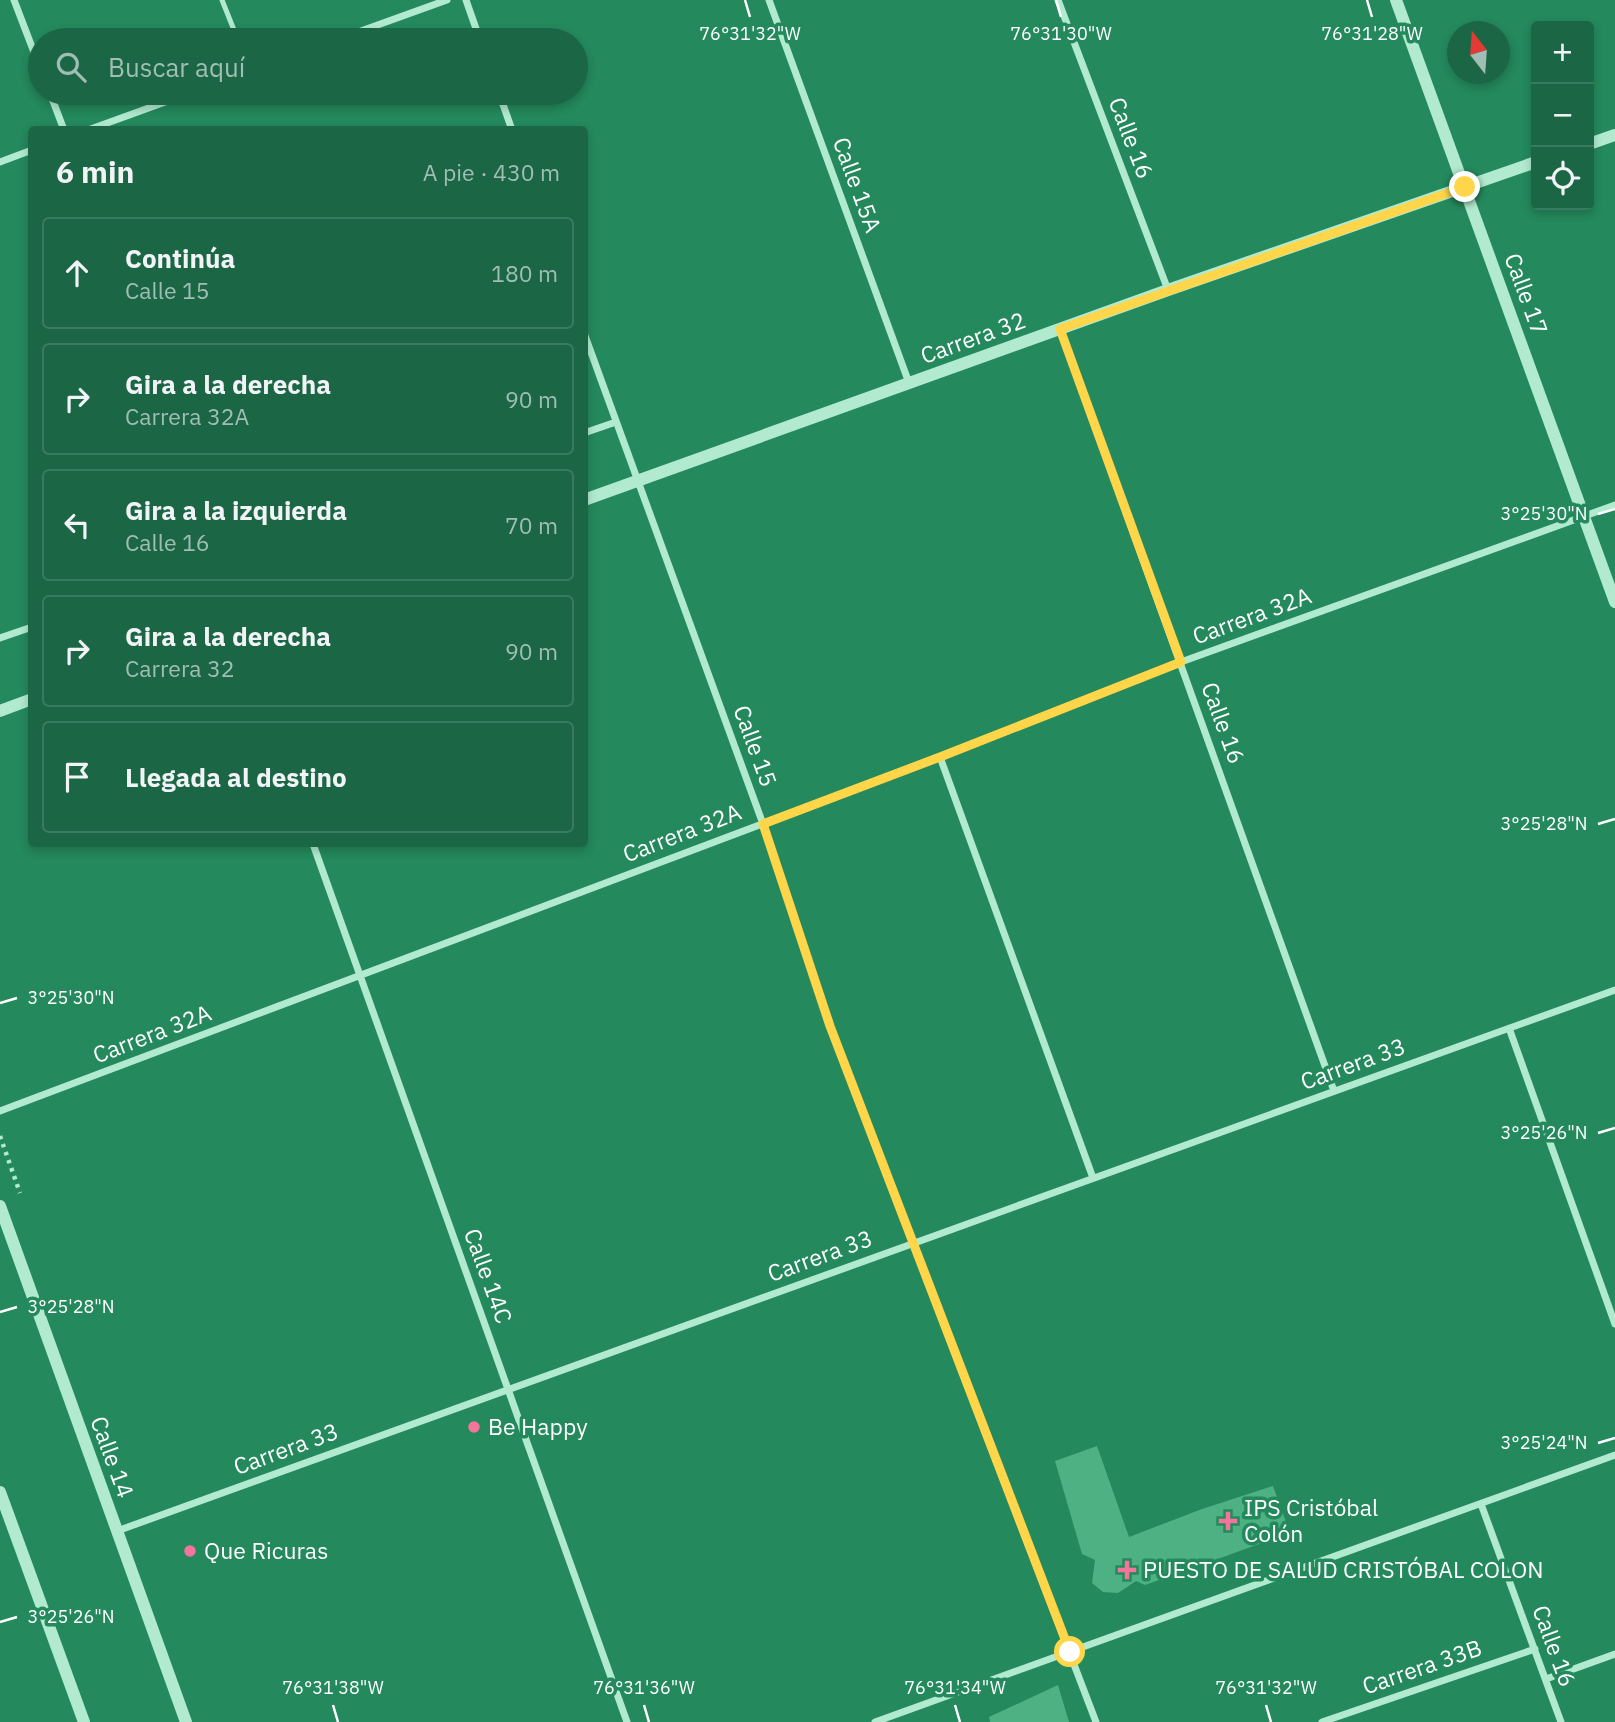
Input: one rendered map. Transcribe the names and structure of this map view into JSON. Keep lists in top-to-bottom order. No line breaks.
{"streets":{"street":["Calle 16","Calle 15A","Calle 17","Carrera 32","Carrera 32A","Calle 15","Carrera 33","Calle 14C","Calle 14","Carrera 33B"]},"crossings":[["Calle 16","Carrera 32"],["Calle 16","Carrera 32A"],["Calle 16","Carrera 33"],["Calle 16","Carrera 33B"],["Calle 15A","Carrera 32"],["Calle 17","Carrera 32"],["Calle 17","Carrera 32A"],["Carrera 32","Calle 15"],["Carrera 32A","Calle 15"],["Carrera 32A","Calle 14C"],["Calle 15","Carrera 33"],["Carrera 33","Calle 14C"],["Carrera 33","Calle 14"]],"places":{"other":["Be Happy","Que Ricuras"],"health":["IPS Cristóbal Colón","PUESTO DE SALUD CRISTÓBAL COLON"]},"north":"top","page":{"map_buttons":["+","−"],"search":"Buscar aquí","heading":["6 min","A pie · 430 m"],"list":[["Continúa","Calle 15","180 m"],["Gira a la derecha","Carrera 32A","90 m"],["Gira a la izquierda","Calle 16","70 m"],["Gira a la derecha","Carrera 32","90 m"],"Llegada al destino"]},"coordinates":["76°31'32\"W","76°31'30\"W","76°31'28\"W","3°25'30\"N","3°25'28\"N","3°25'26\"N","3°25'24\"N","76°31'38\"W","76°31'36\"W","76°31'34\"W"]}
